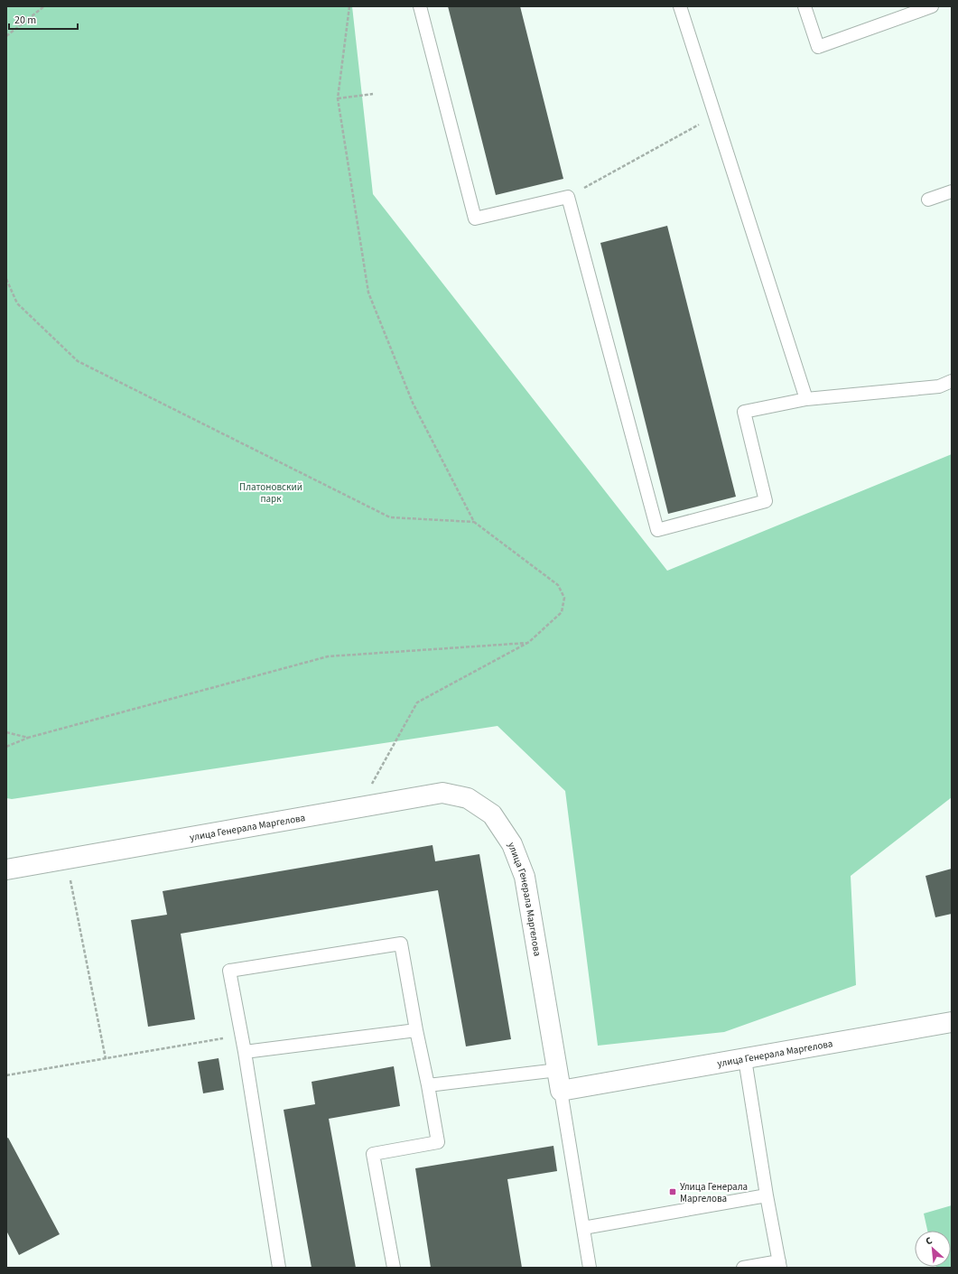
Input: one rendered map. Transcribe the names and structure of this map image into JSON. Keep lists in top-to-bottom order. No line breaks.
{"streets":{"street":["улица Генерала Маргелова"]},"parks":["Платоновский парк"],"places":{"transit":["Улица Генерала Маргелова"]},"scale_bar":"20 m","north":"top left"}
